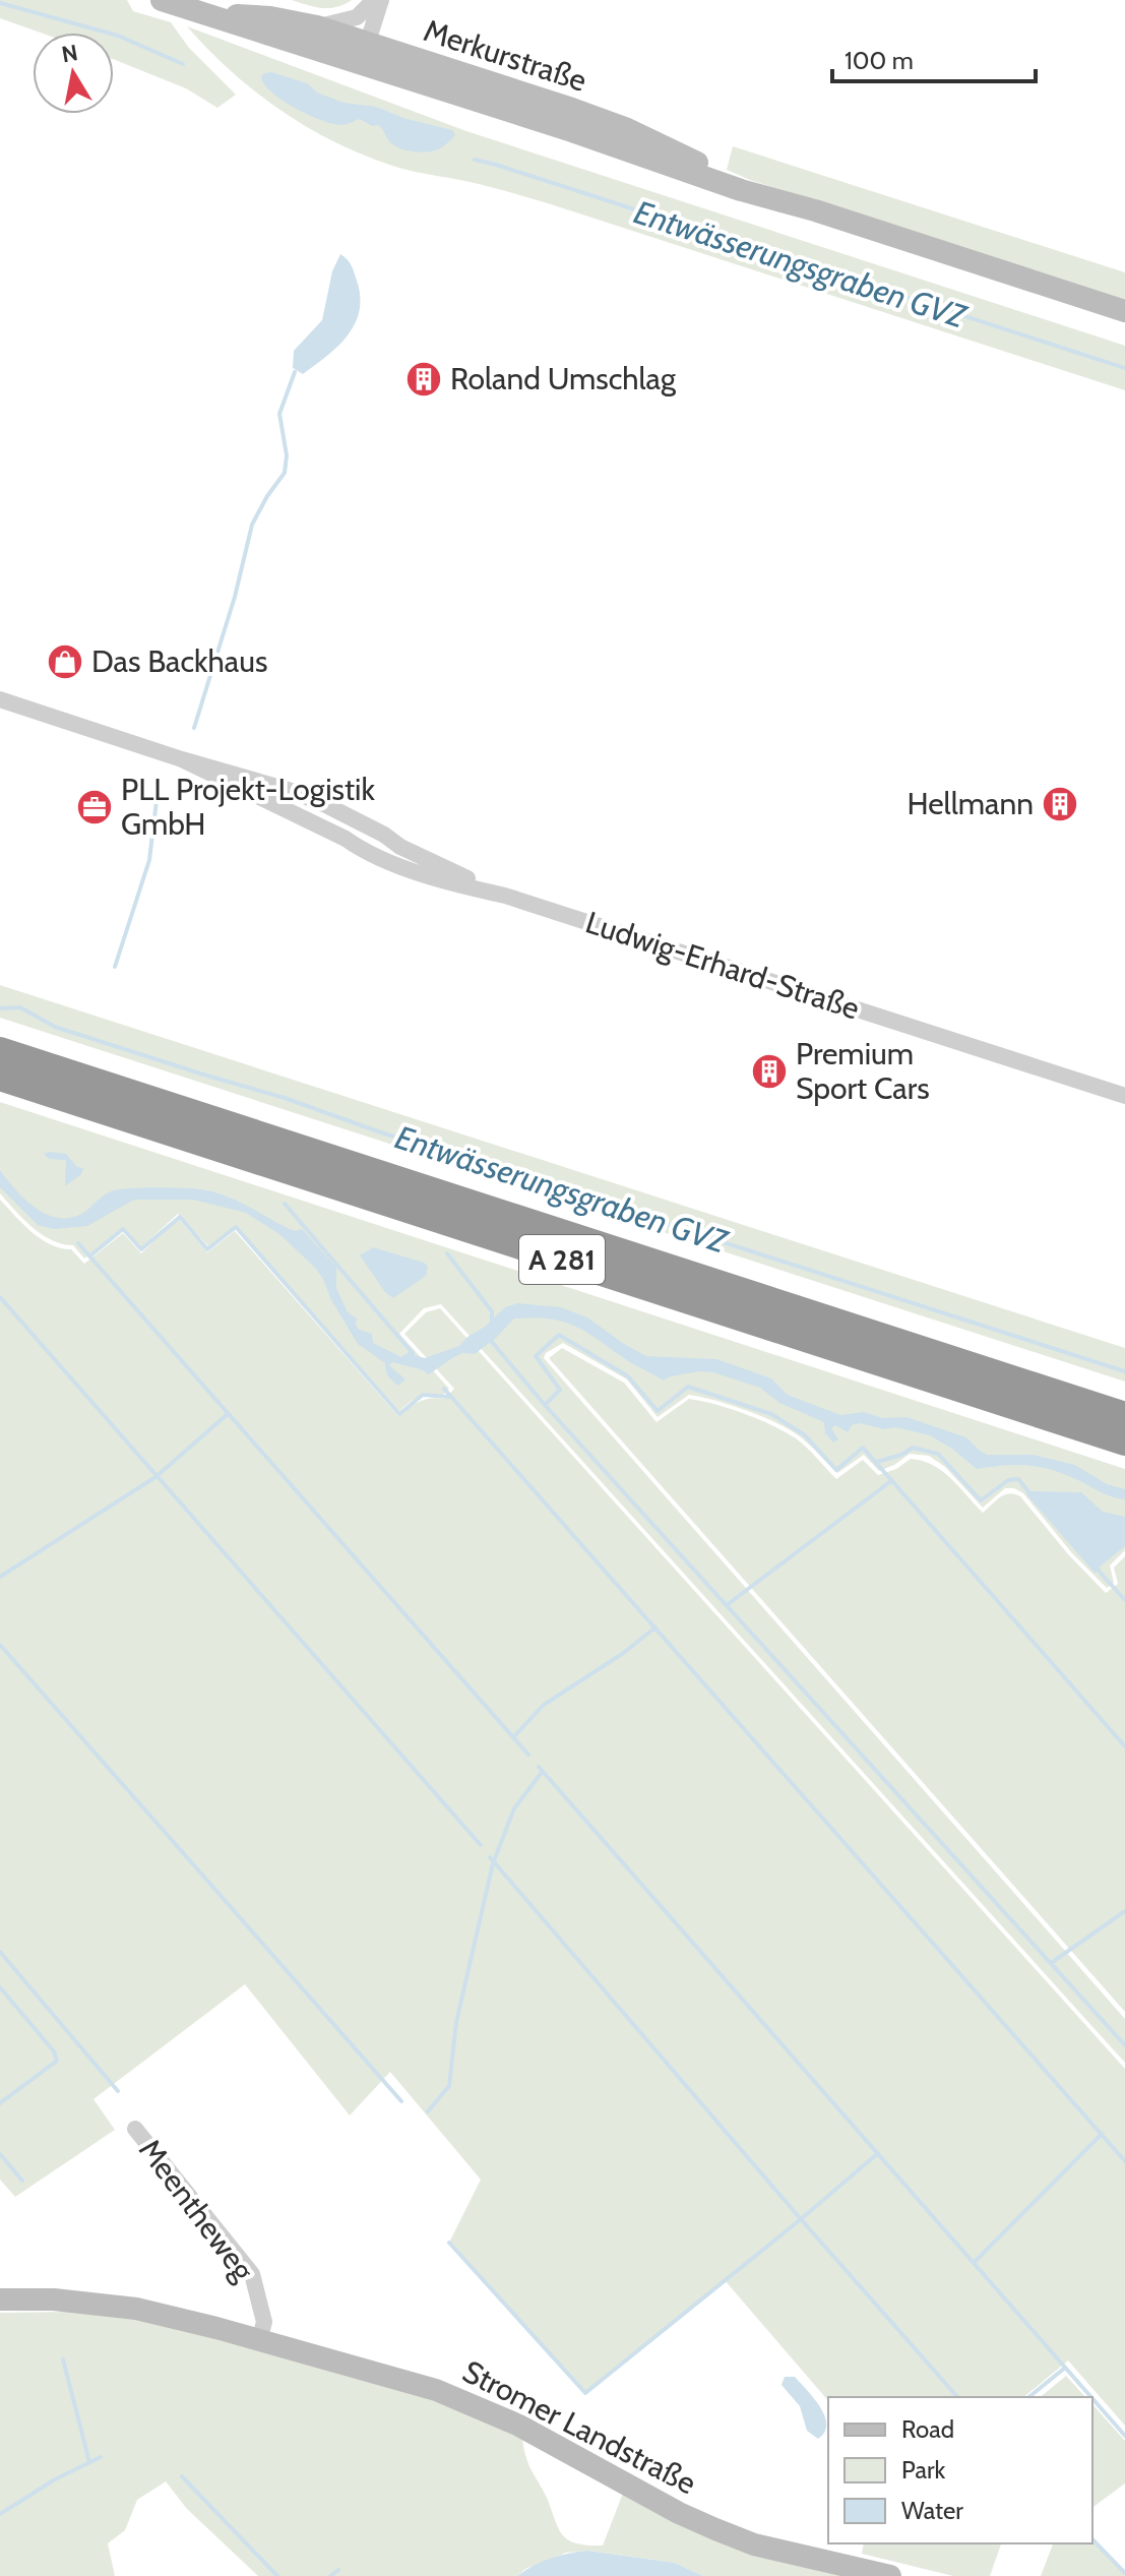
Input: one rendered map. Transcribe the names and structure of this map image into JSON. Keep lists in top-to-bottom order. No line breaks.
{"streets":{"highway":["A 281"],"street":["Merkurstraße","Ludwig-Erhard-Straße","Meentheweg","Stromer Landstraße"]},"crossings":[["Meentheweg","Stromer Landstraße"]],"water":["Entwässerungsgraben GVZ"],"places":{"building":["Roland Umschlag","Hellmann","Premium Sport Cars"],"shop":["Das Backhaus"],"office":["PLL Projekt-Logistik GmbH"]},"legend":["Road","Park","Water"],"scale_bar":"100 m","north":"top"}
